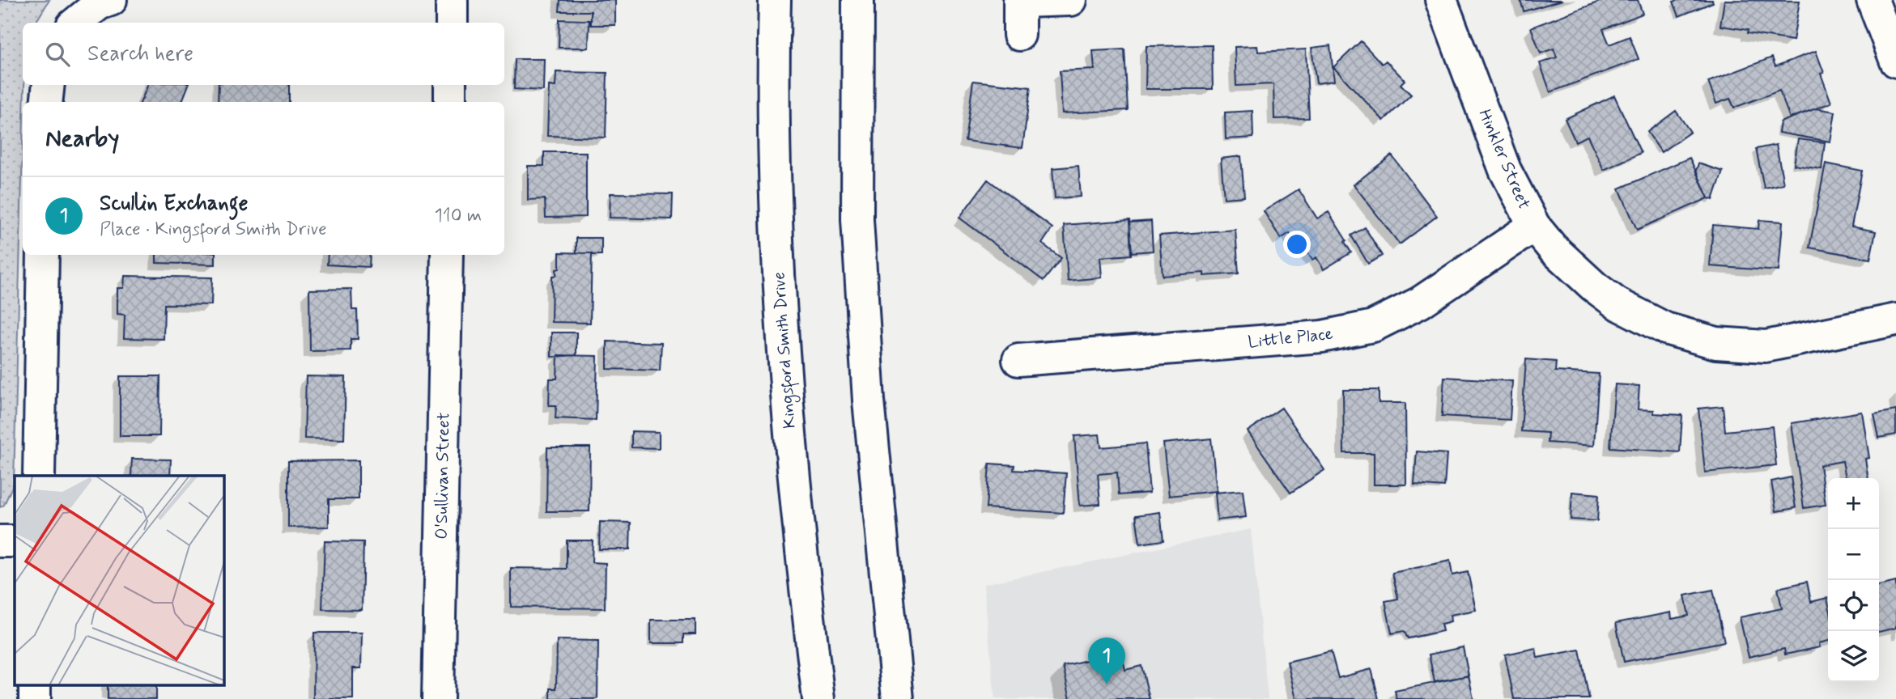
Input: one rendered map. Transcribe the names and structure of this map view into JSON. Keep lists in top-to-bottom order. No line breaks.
{"streets":{"street":["Hinkler Street","Little Place","Kingsford Smith Drive","O'Sullivan Street"]},"crossings":[["Hinkler Street","Little Place"]],"page":{"search":"Search here","heading":"Nearby","list":[{"mark":"1","name":"Scullin Exchange","note":"Place · Kingsford Smith Drive","value":"110 m"}],"map_buttons":["+","−"],"pins":"1"}}
